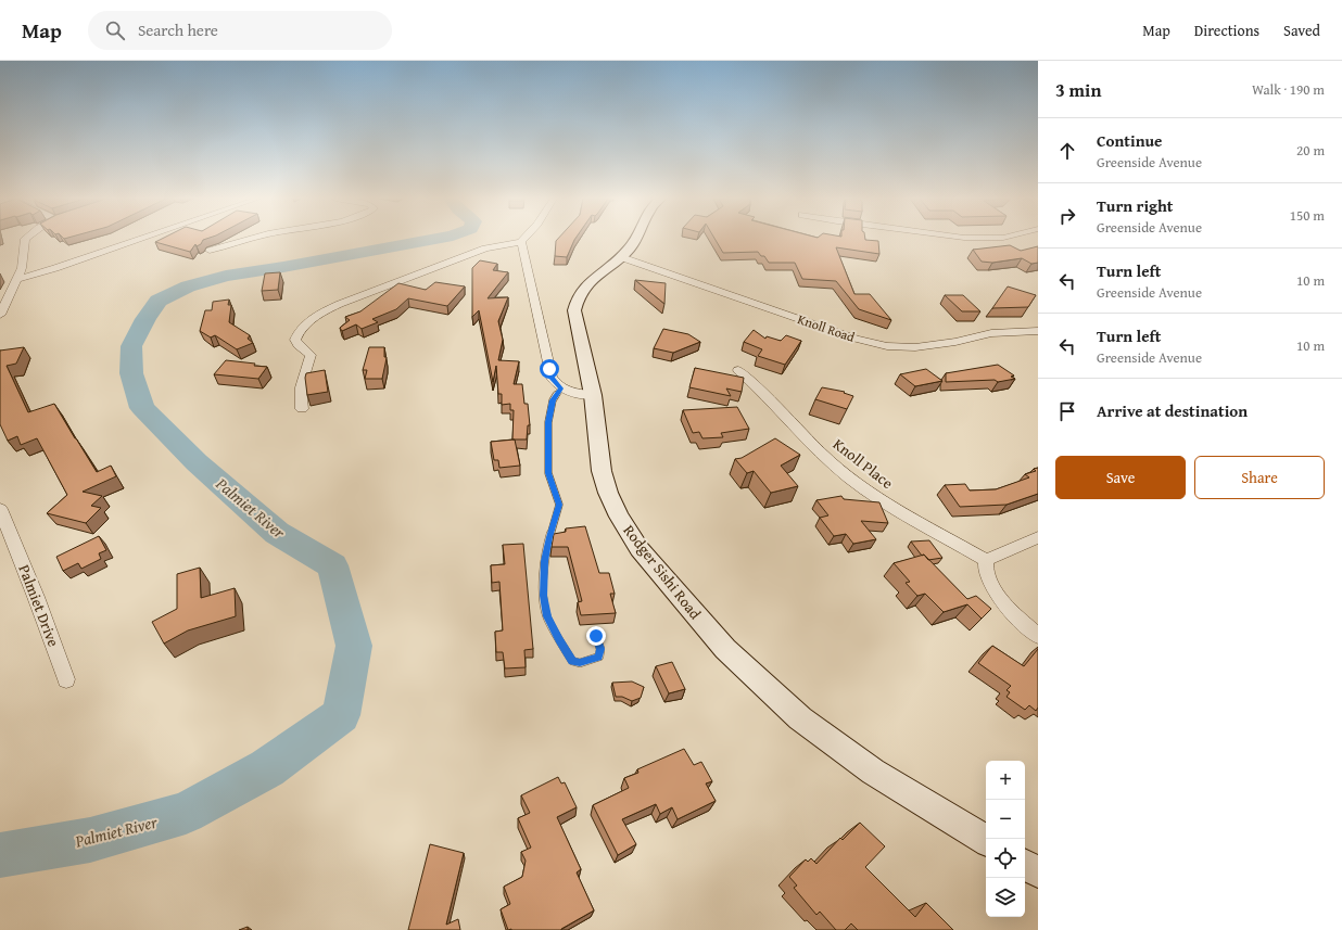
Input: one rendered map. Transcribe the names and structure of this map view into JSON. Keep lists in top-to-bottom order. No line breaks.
{"streets":{"main road":["Rodger Sishi Road"],"street":["Knoll Road","Knoll Place","Palmiet Drive"]},"crossings":[["Knoll Road","Rodger Sishi Road"]],"water":["Palmiet River"],"page":{"header":"Map","search":"Search here","nav":["Map","Directions","Saved"],"heading":["3 min","Walk · 190 m"],"list":[["Continue","Greenside Avenue","20 m"],["Turn right","Greenside Avenue","150 m"],["Turn left","Greenside Avenue","10 m"],["Turn left","Greenside Avenue","10 m"],"Arrive at destination"],"buttons":["Save","Share"],"map_buttons":["+","−"]}}
